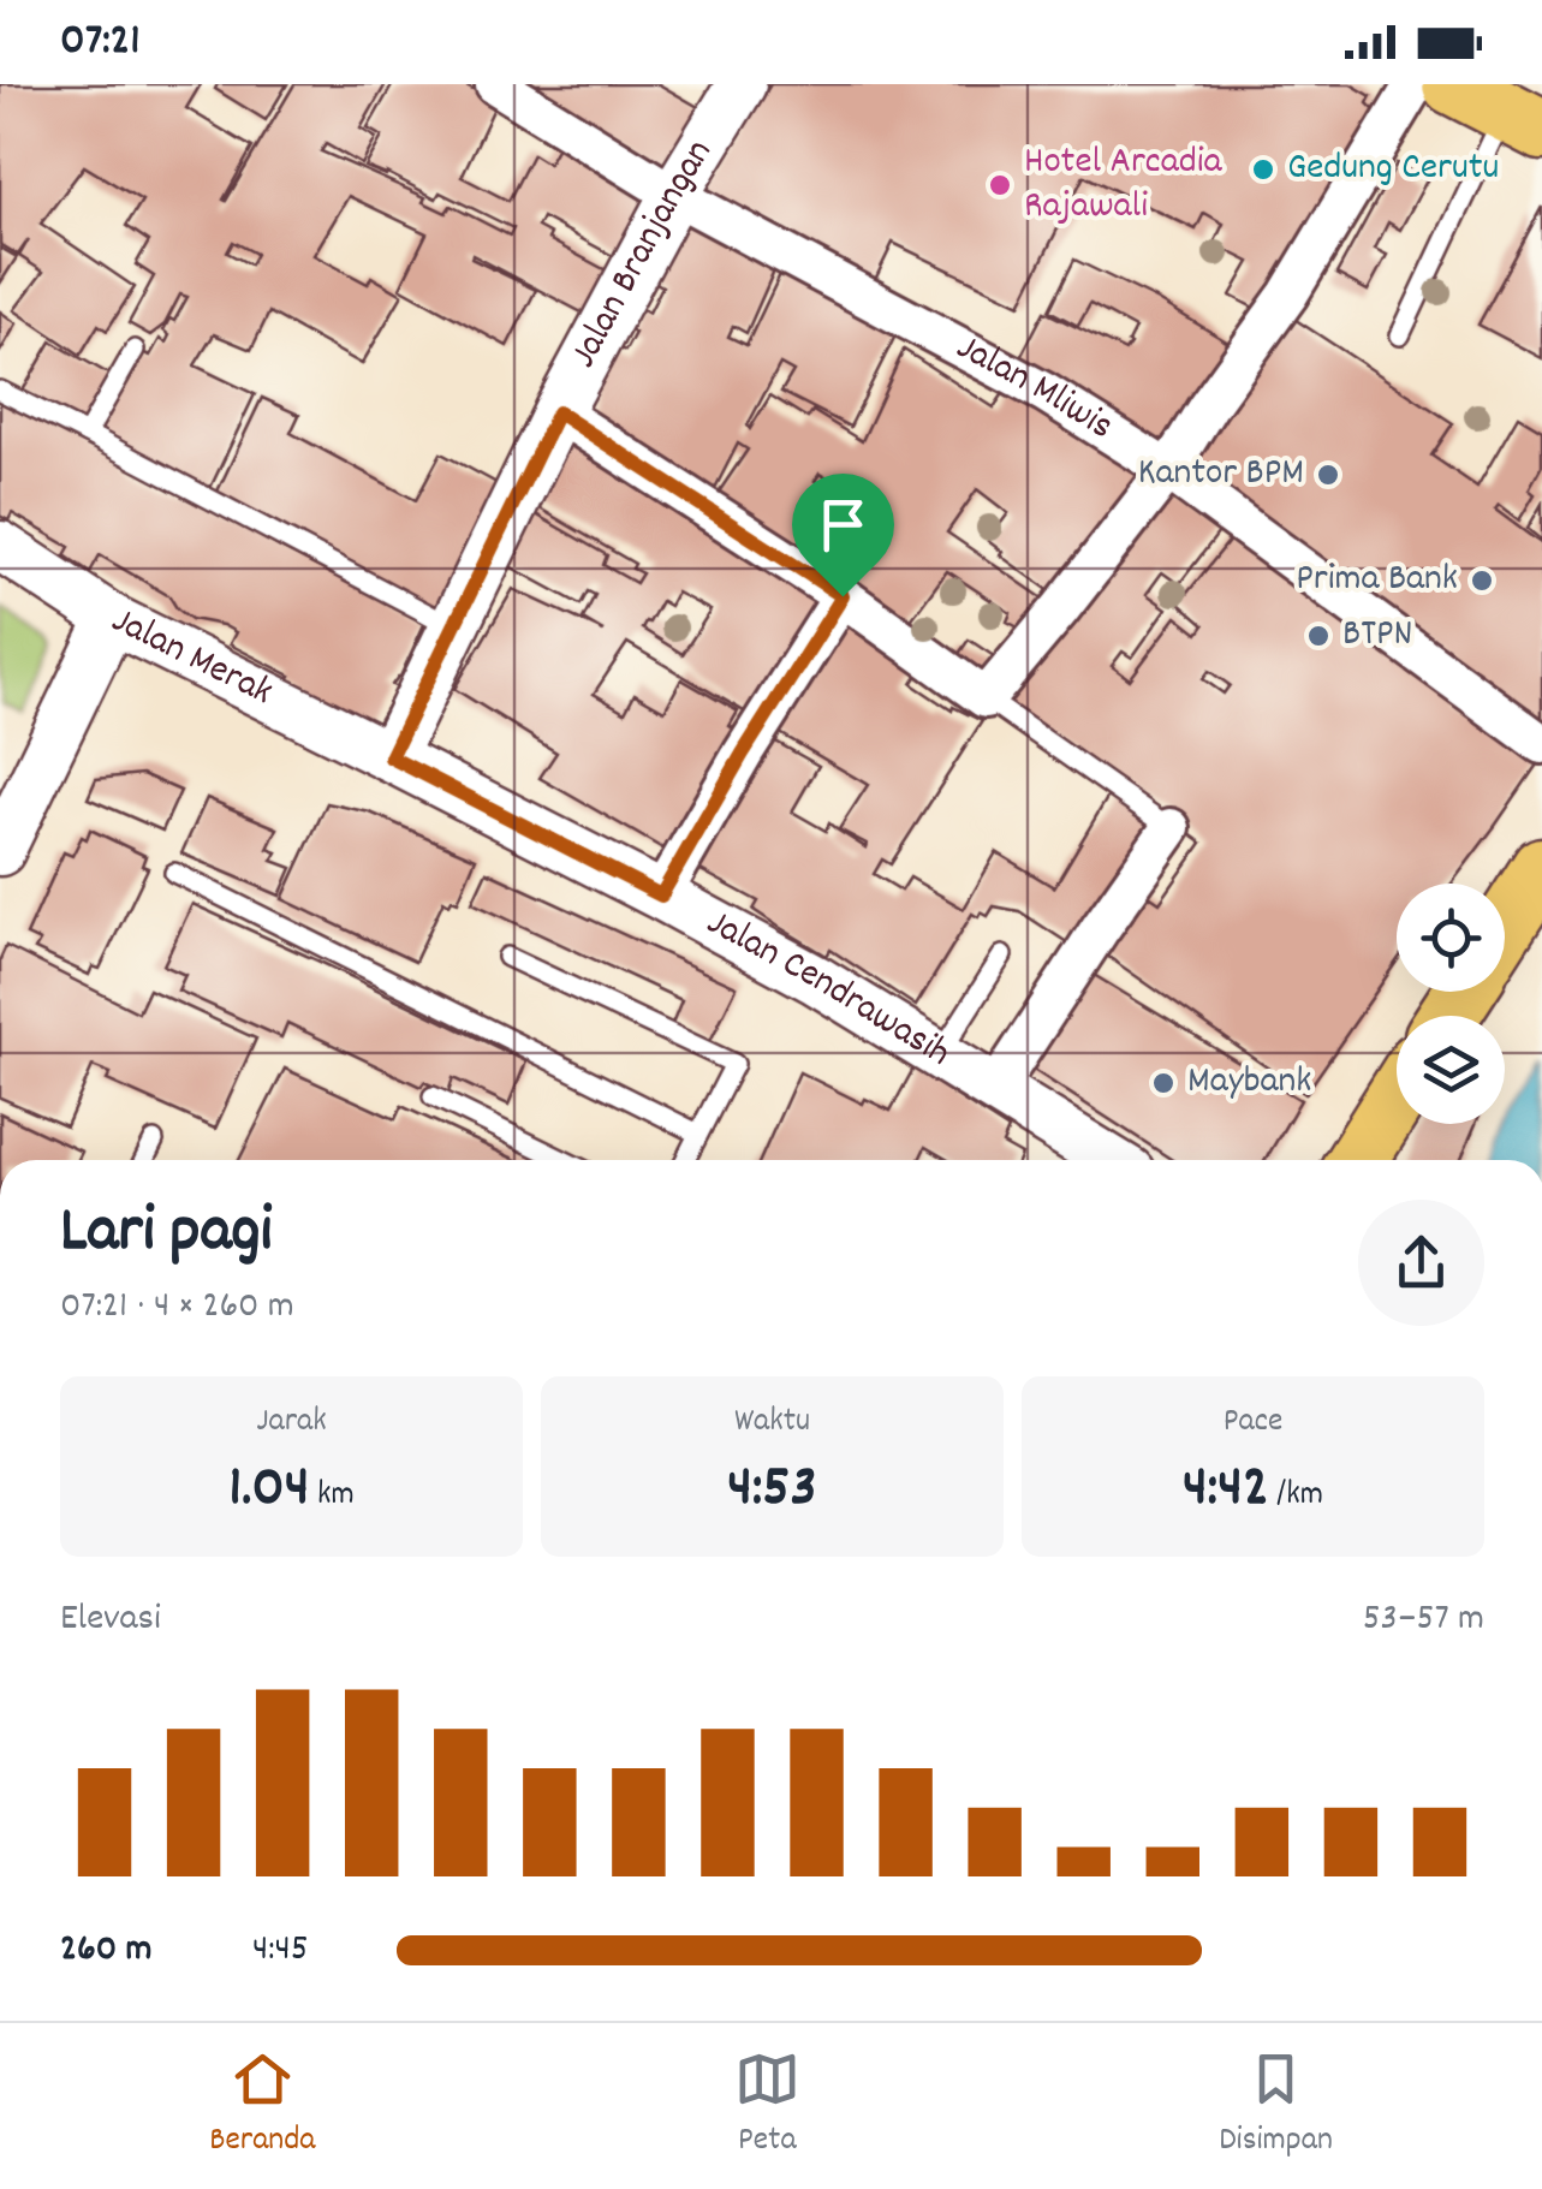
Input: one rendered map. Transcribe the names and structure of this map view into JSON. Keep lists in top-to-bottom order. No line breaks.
{"streets":{"street":["Jalan Branjangan","Jalan Mliwis","Jalan Merak","Jalan Cendrawasih"]},"crossings":[["Jalan Branjangan","Jalan Mliwis"],["Jalan Branjangan","Jalan Merak"],["Jalan Branjangan","Jalan Cendrawasih"],["Jalan Merak","Jalan Cendrawasih"]],"places":["Gedung Cerutu","Hotel Arcadia Rajawali","Kantor BPM","Prima Bank","BTPN","Maybank"],"page":{"status":"07:21","heading":["Lari pagi","07:21 · 4 × 260 m"],"stats":[["Jarak","1.04 km"],["Waktu","4:53"],["Pace","4:42 /km"]],"chart":["Elevasi","53–57 m"],"list":[{"name":"260 m","note":"4:45"}],"tabs":["Beranda","Peta","Disimpan"]}}
